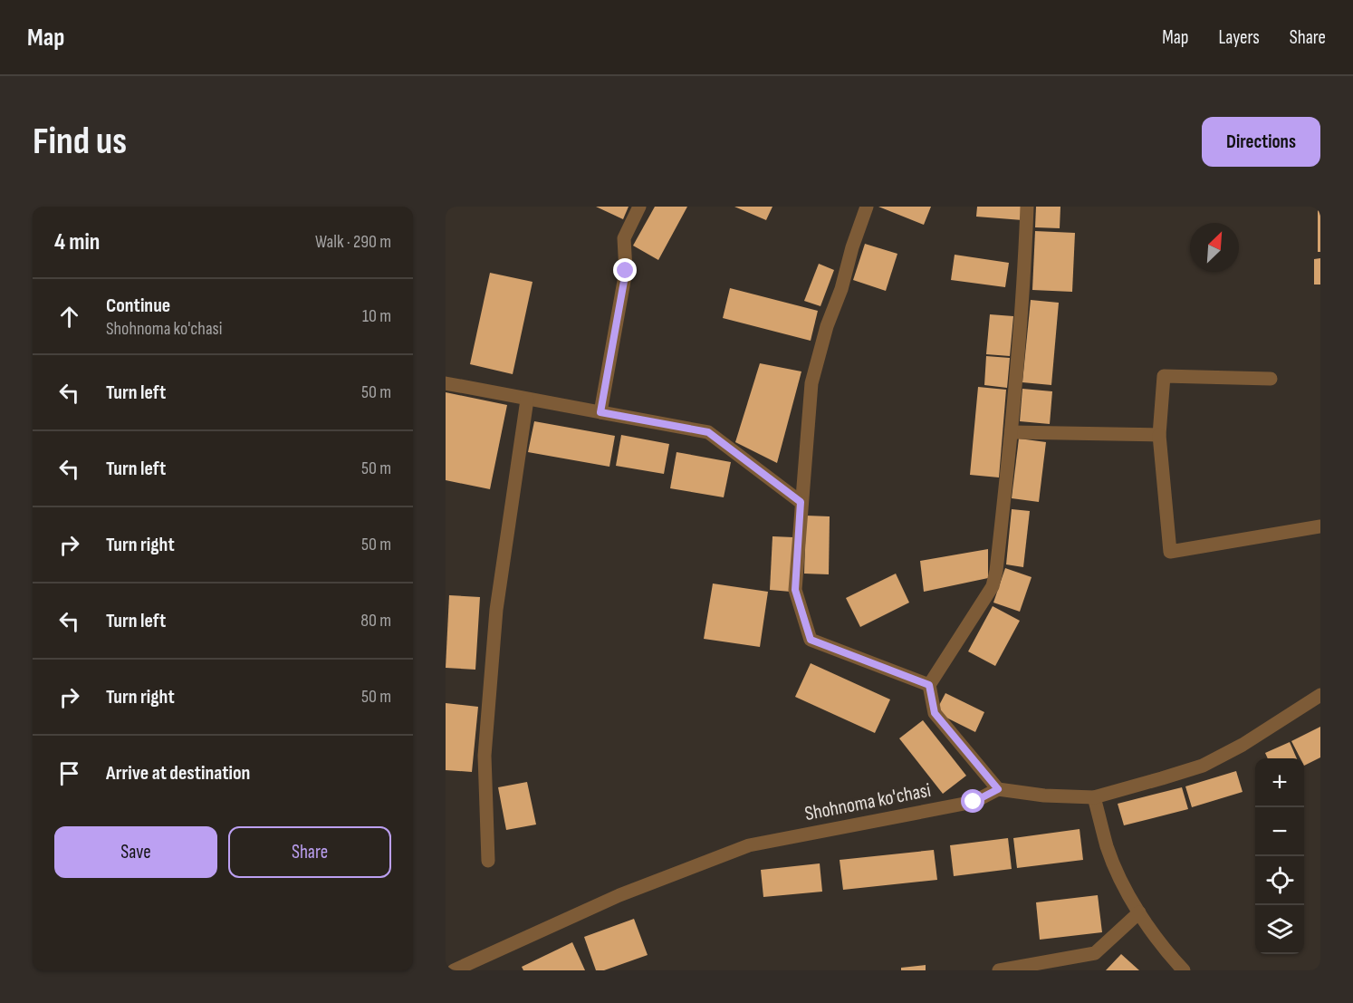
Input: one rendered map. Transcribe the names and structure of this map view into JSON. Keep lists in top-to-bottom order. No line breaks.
{"streets":{"street":["Shohnoma ko'chasi"]},"north":"top right","page":{"header":"Map","nav":["Map","Layers","Share"],"buttons":["Directions",["Save","Share"]],"title":"Find us","heading":["4 min","Walk · 290 m"],"list":[["Continue","Shohnoma ko'chasi","10 m"],["Turn left","50 m"],["Turn left","50 m"],["Turn right","50 m"],["Turn left","80 m"],["Turn right","50 m"],"Arrive at destination"],"map_buttons":["+","−"]}}
